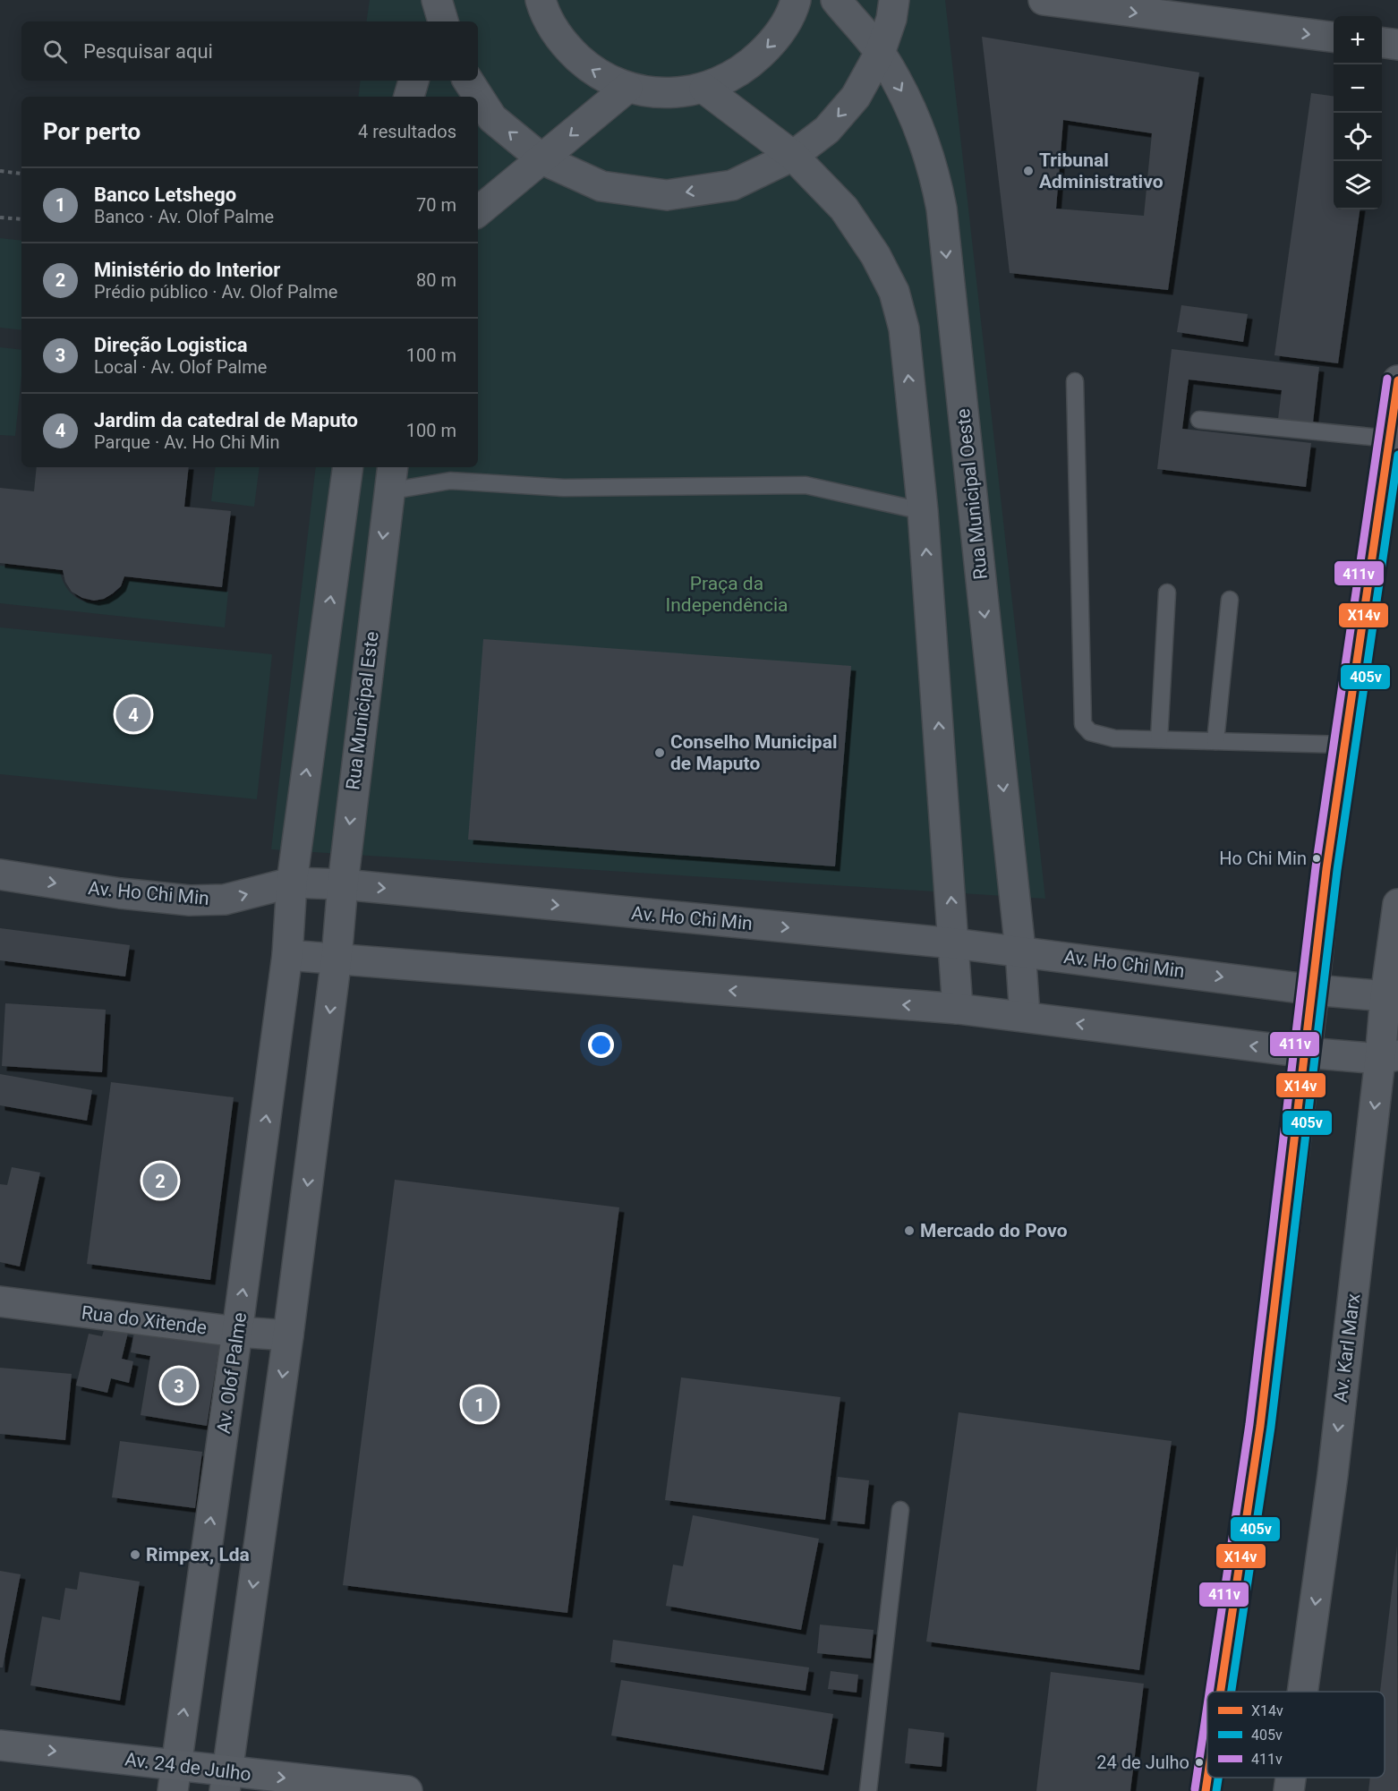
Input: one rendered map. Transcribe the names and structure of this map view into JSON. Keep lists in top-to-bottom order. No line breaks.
{"streets":{"main road":["Av. 24 de Julho"],"street":["Rua Municipal Oeste","Rua Municipal Este","Av. Ho Chi Min","Rua do Xitende","Av. Karl Marx","Av. Olof Palme"]},"crossings":[["Rua Municipal Oeste","Av. Ho Chi Min"],["Rua Municipal Este","Av. Ho Chi Min"],["Av. Ho Chi Min","Av. Karl Marx"],["Rua do Xitende","Av. Olof Palme"],["Av. Olof Palme","Av. 24 de Julho"]],"one_way":["Av. 24 de Julho"],"parks":["Praça da Independência"],"places":["Tribunal Administrativo","Conselho Municipal de Maputo","Ho Chi Min","Mercado do Povo","Rimpex, Lda","24 de Julho"],"lines":["transit line 411v","transit line X14v","transit line 405v"],"legend":["X14v","405v","411v"],"page":{"map_buttons":["+","−"],"search":"Pesquisar aqui","heading":["Por perto","4 resultados"],"list":[{"mark":"1","name":"Banco Letshego","note":"Banco · Av. Olof Palme","value":"70 m"},{"mark":"2","name":"Ministério do Interior","note":"Prédio público · Av. Olof Palme","value":"80 m"},{"mark":"3","name":"Direção Logistica","note":"Local · Av. Olof Palme","value":"100 m"},{"mark":"4","name":"Jardim da catedral de Maputo","note":"Parque · Av. Ho Chi Min","value":"100 m"}],"pins":["4","2","3","1"]}}
